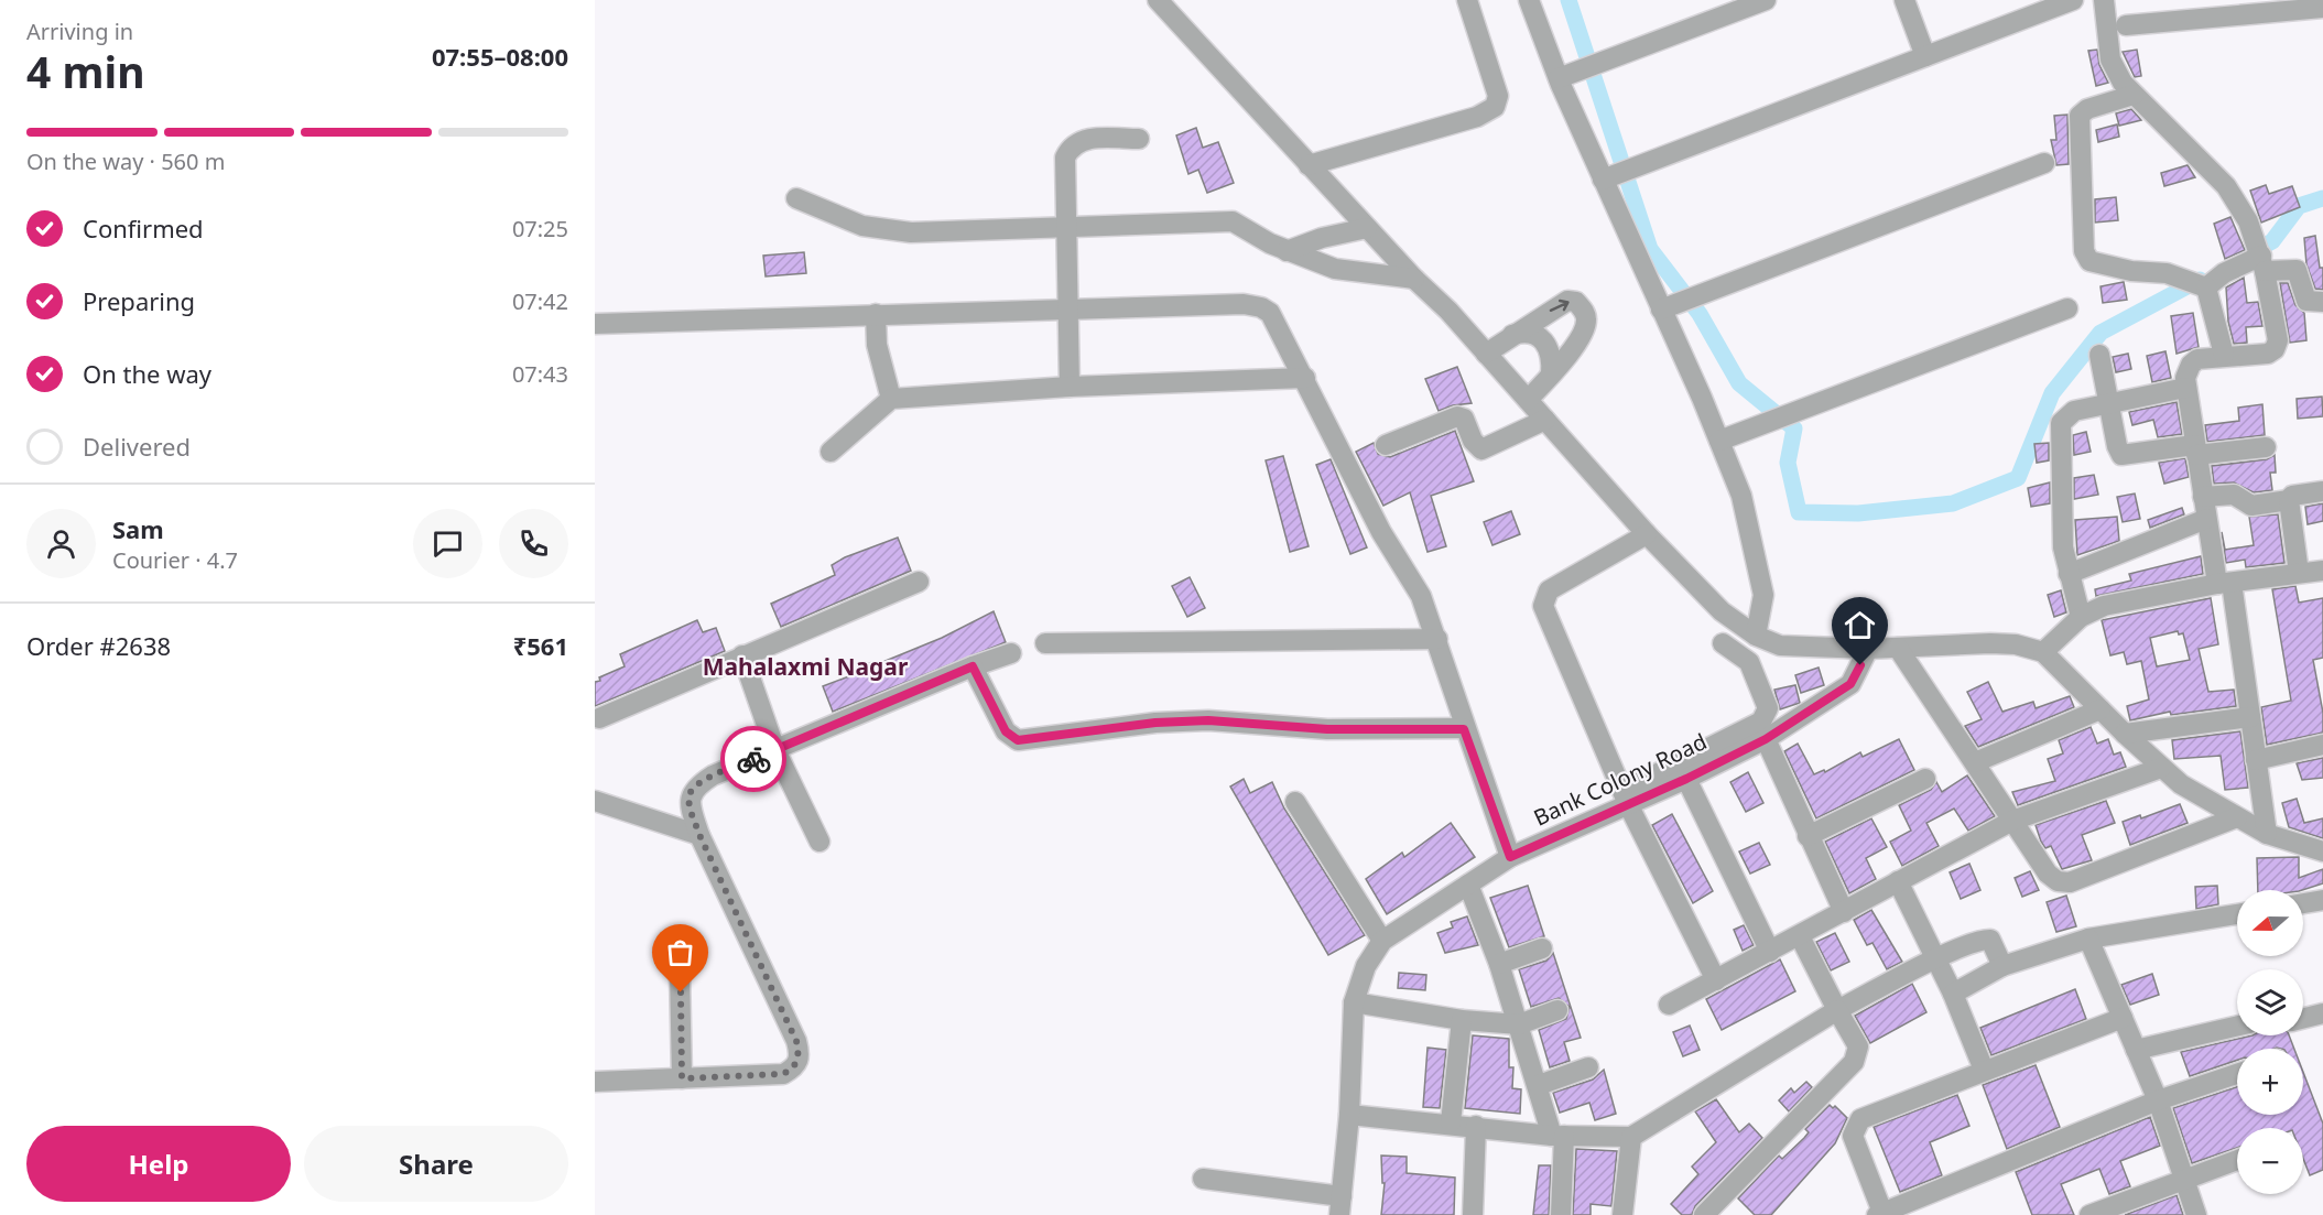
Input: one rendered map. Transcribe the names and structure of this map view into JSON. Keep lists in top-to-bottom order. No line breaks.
{"streets":{"street":["Bank Colony Road"]},"districts":["Mahalaxmi Nagar"],"north":"left","page":{"heading":["4 min","Arriving in","07:55–08:00"],"panel":["Sam","Courier · 4.7","Order #2638","₹561"],"bar":"On the way · 560 m","list":[["Confirmed","07:25"],["Preparing","07:42"],["On the way","07:43"],"Delivered"],"map_buttons":["+","−"],"buttons":["Help","Share"]}}
